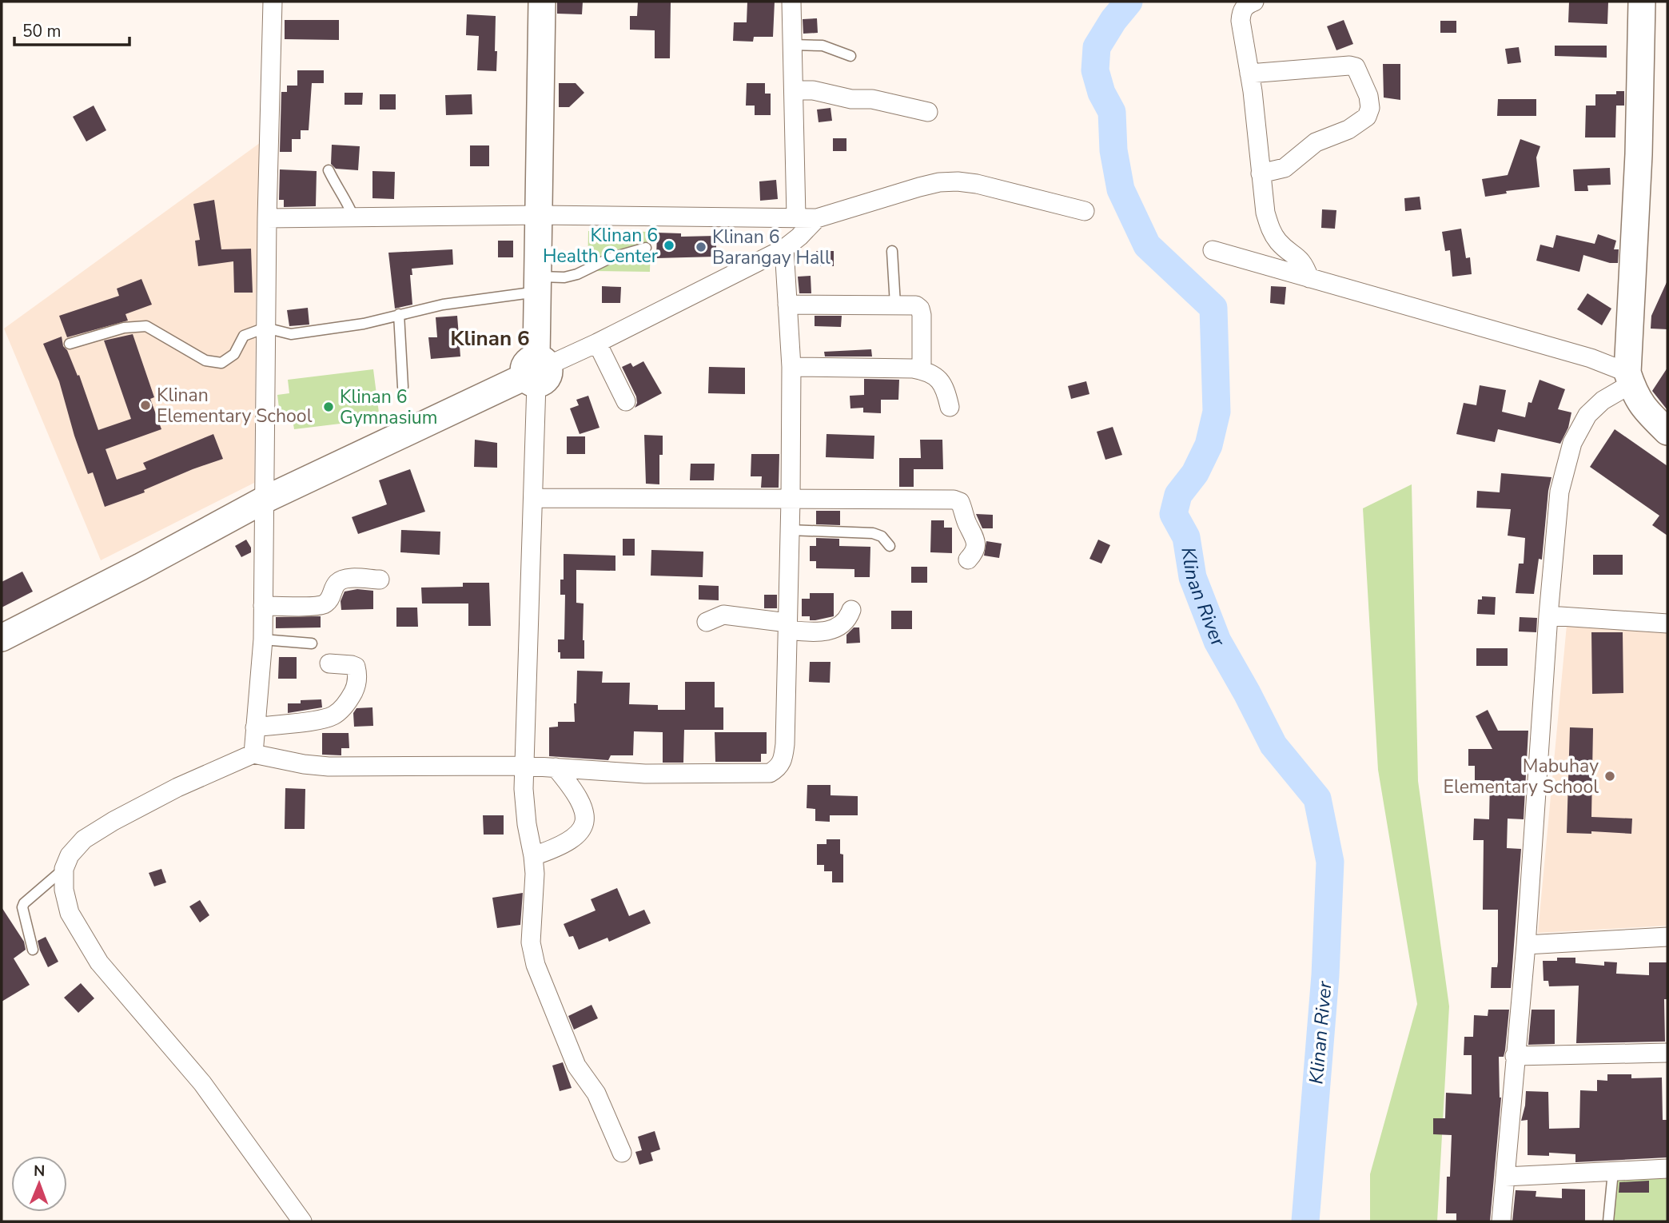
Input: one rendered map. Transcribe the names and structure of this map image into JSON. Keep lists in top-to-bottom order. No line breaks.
{"districts":["Klinan 6"],"water":["Klinan River"],"places":["Klinan 6 Health Center","Klinan 6 Barangay Hall","Klinan Elementary School","Klinan 6 Gymnasium","Mabuhay Elementary School"],"scale_bar":"50 m","north":"top"}
